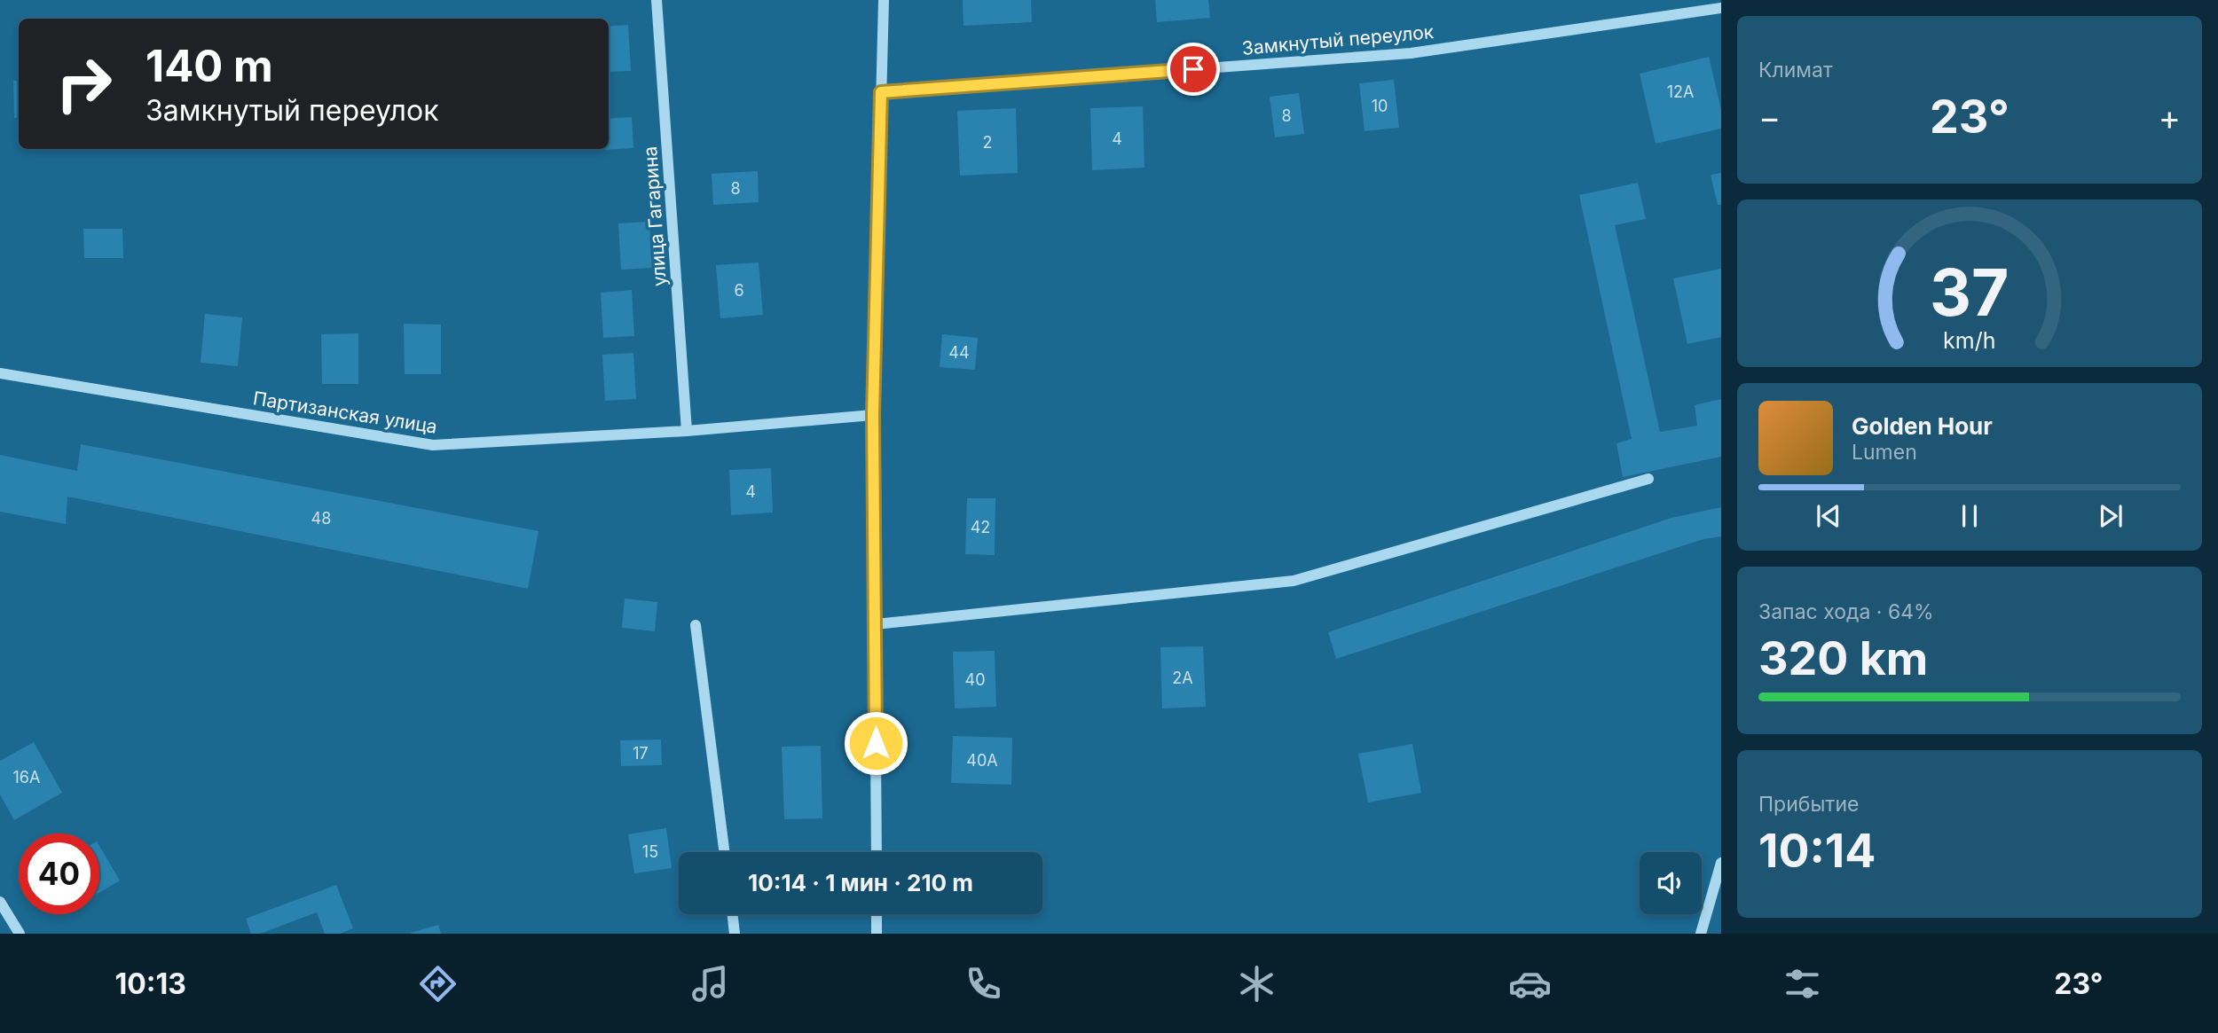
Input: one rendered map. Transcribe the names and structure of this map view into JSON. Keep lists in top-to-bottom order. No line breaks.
{"streets":{"street":["Замкнутый переулок","улица Гагарина","Партизанская улица"]},"crossings":[["улица Гагарина","Партизанская улица"]],"house_numbers":["12А","10","8","4","2","8","6","44","4","48","42","2А","40","17","40А","16А","15"],"page":{"tile":["Климат",["Запас хода · 64%","320 km"],["Прибытие","10:14"]],"turn":["140 m","Замкнутый переулок"],"heat":["−","23°","+"],"song":["Golden Hour","Lumen"],"limit":"40","trip":"10:14 · 1 мин · 210 m","tabs":["10:13","23°"],"gauge":["37","km/h"]}}
